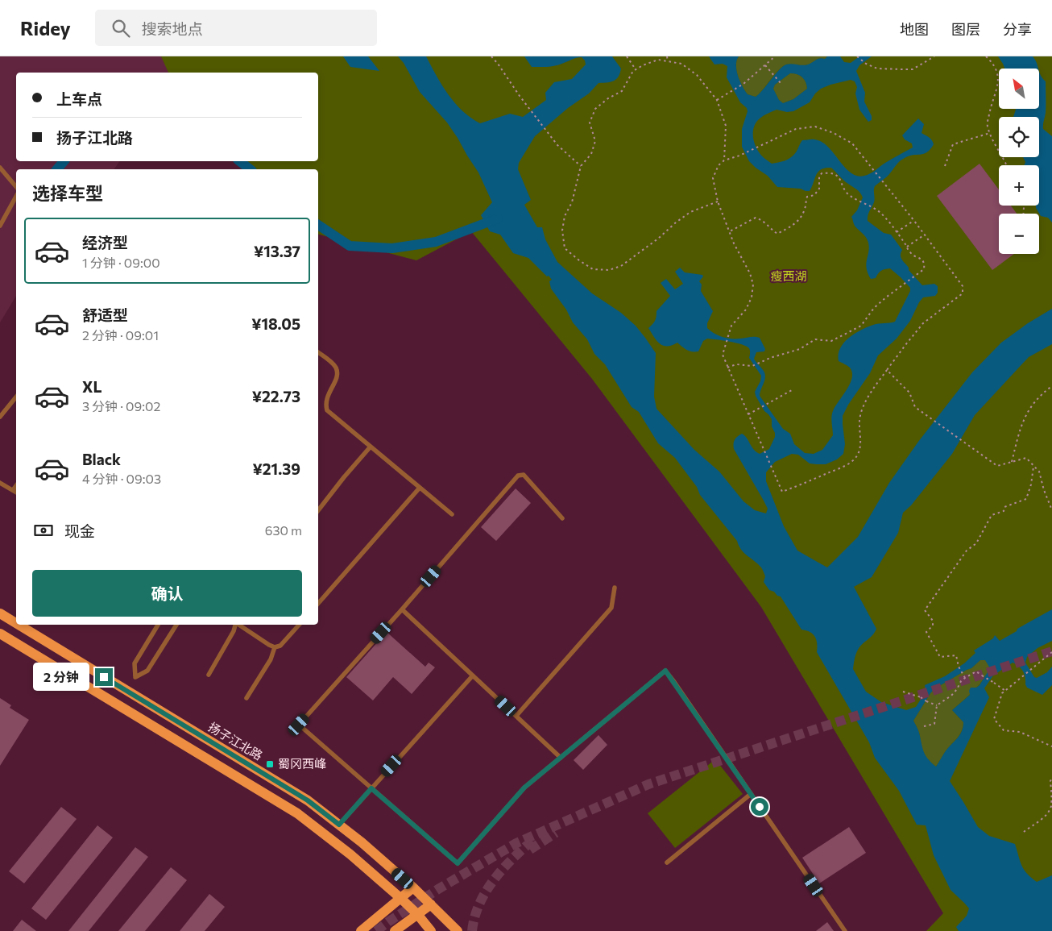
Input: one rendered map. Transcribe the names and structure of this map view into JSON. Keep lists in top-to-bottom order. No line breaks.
{"streets":{"main road":["扬子江北路"]},"parks":["瘦西湖"],"places":{"transit":["蜀冈西峰"]},"north":"top left","page":{"header":"Ridey","search":"搜索地点","nav":["地图","图层","分享"],"map_buttons":["+","−"],"banner":["上车点","扬子江北路"],"heading":"选择车型","list":[{"name":"经济型","note":"1 分钟 · 09:00","value":"¥13.37"},{"name":"舒适型","note":"2 分钟 · 09:01","value":"¥18.05"},{"name":"XL","note":"3 分钟 · 09:02","value":"¥22.73"},{"name":"Black","note":"4 分钟 · 09:03","value":"¥21.39"}],"pay":["现金","630 m"],"buttons":"确认","bubble":"2 分钟"}}
